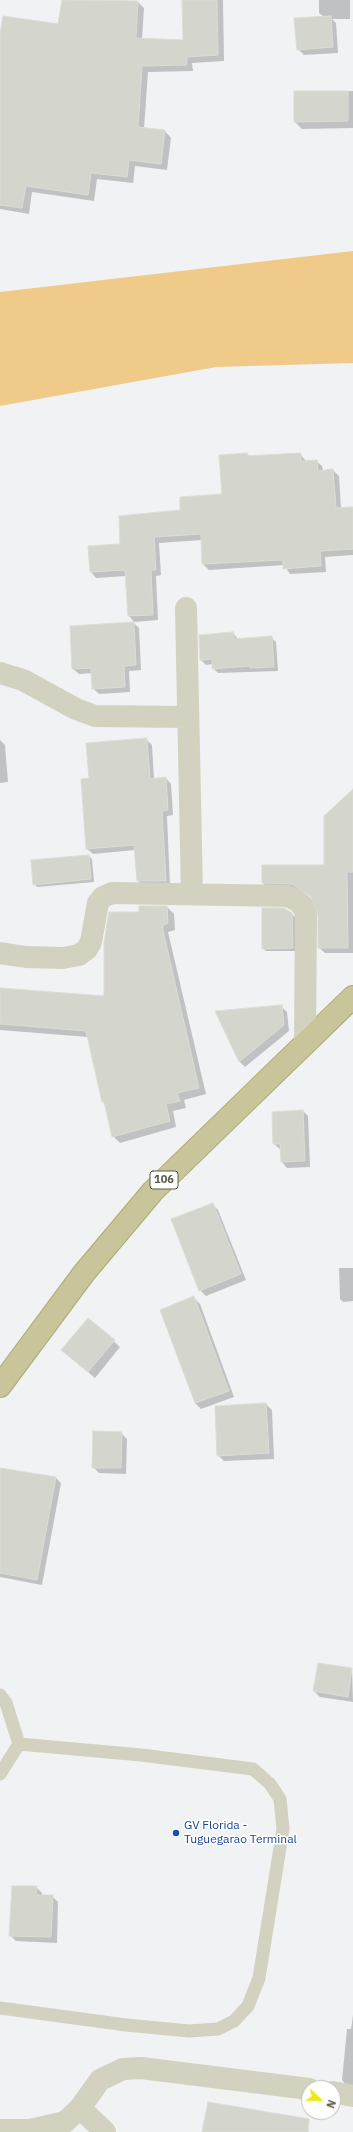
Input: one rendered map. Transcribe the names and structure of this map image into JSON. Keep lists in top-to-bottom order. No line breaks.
{"streets":{"highway":["106"]},"places":["GV Florida - Tuguegarao Terminal"],"north":"right"}
